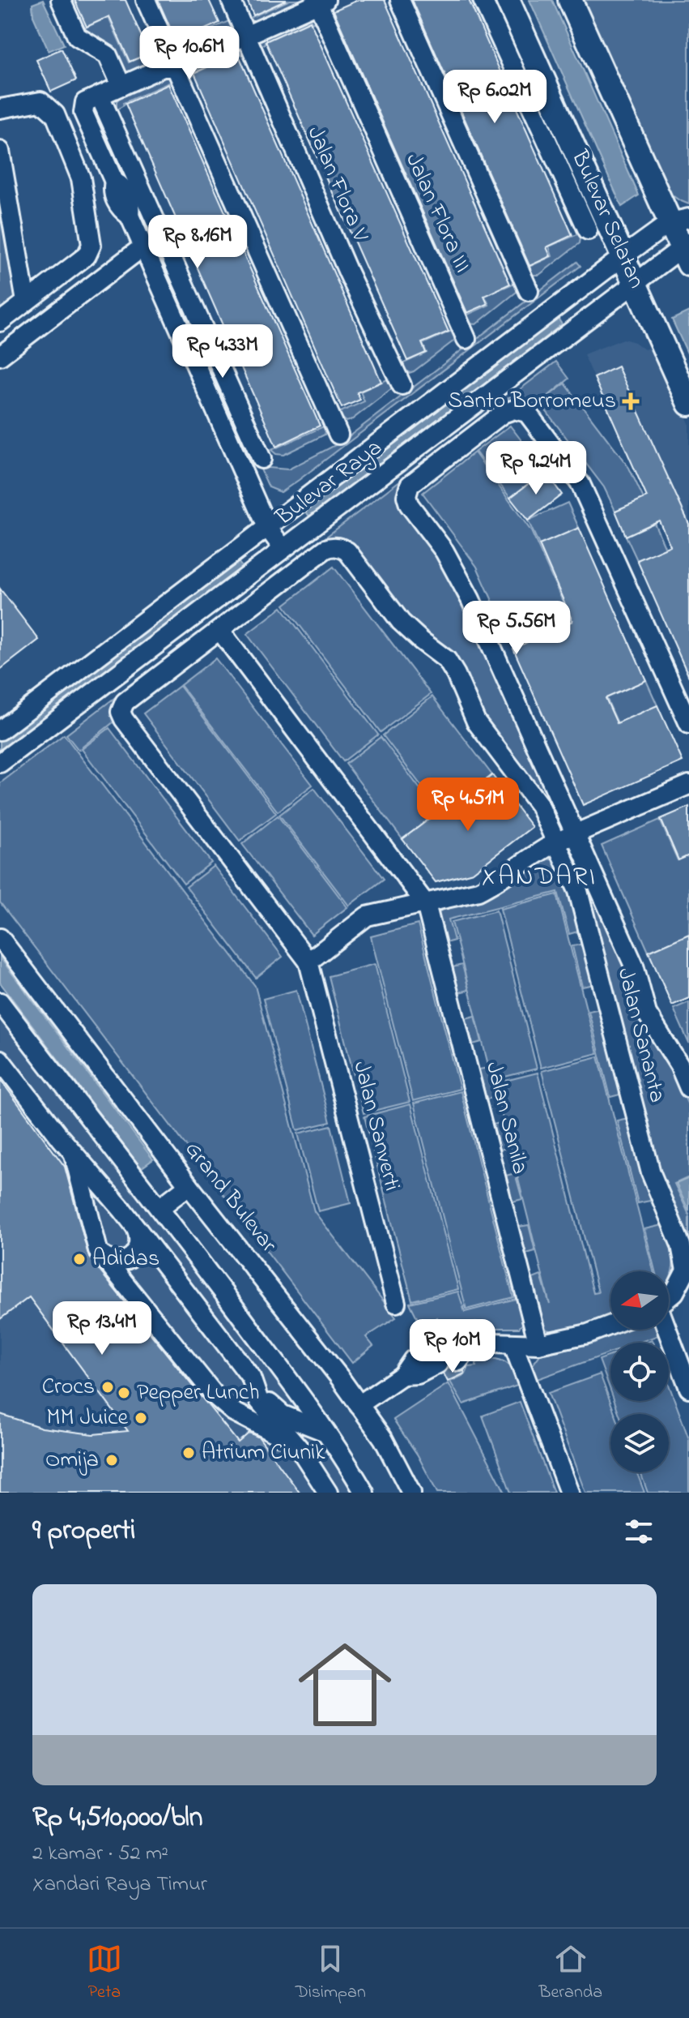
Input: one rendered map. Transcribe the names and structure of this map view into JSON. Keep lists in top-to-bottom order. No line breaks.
{"streets":{"main road":["Bulevar Selatan"],"street":["Jalan Flora V","Jalan Flora III","Bulevar Raya","Jalan Sananta","Jalan Sanila","Jalan Sanverti","Grand Bulevar"]},"crossings":[["Bulevar Selatan","Bulevar Raya"]],"districts":["XANDARI"],"places":{"health":["Santo Borromeus"],"other":["Adidas","Crocs","Pepper Lunch","MM Juice","Atrium Ciunik","Omija"]},"north":"left","page":{"price":["Rp 10.6M","Rp 6.02M","Rp 8.16M","Rp 4.33M","Rp 9.24M","Rp 5.56M","Rp 4.51M","Rp 13.4M","Rp 10M"],"heading":"9 properti","list":[{"name":"Rp 4,510,000/bln","note":"2 kamar · 52 m² · Xandari Raya Timur"}],"tabs":["Peta","Disimpan","Beranda"]}}
